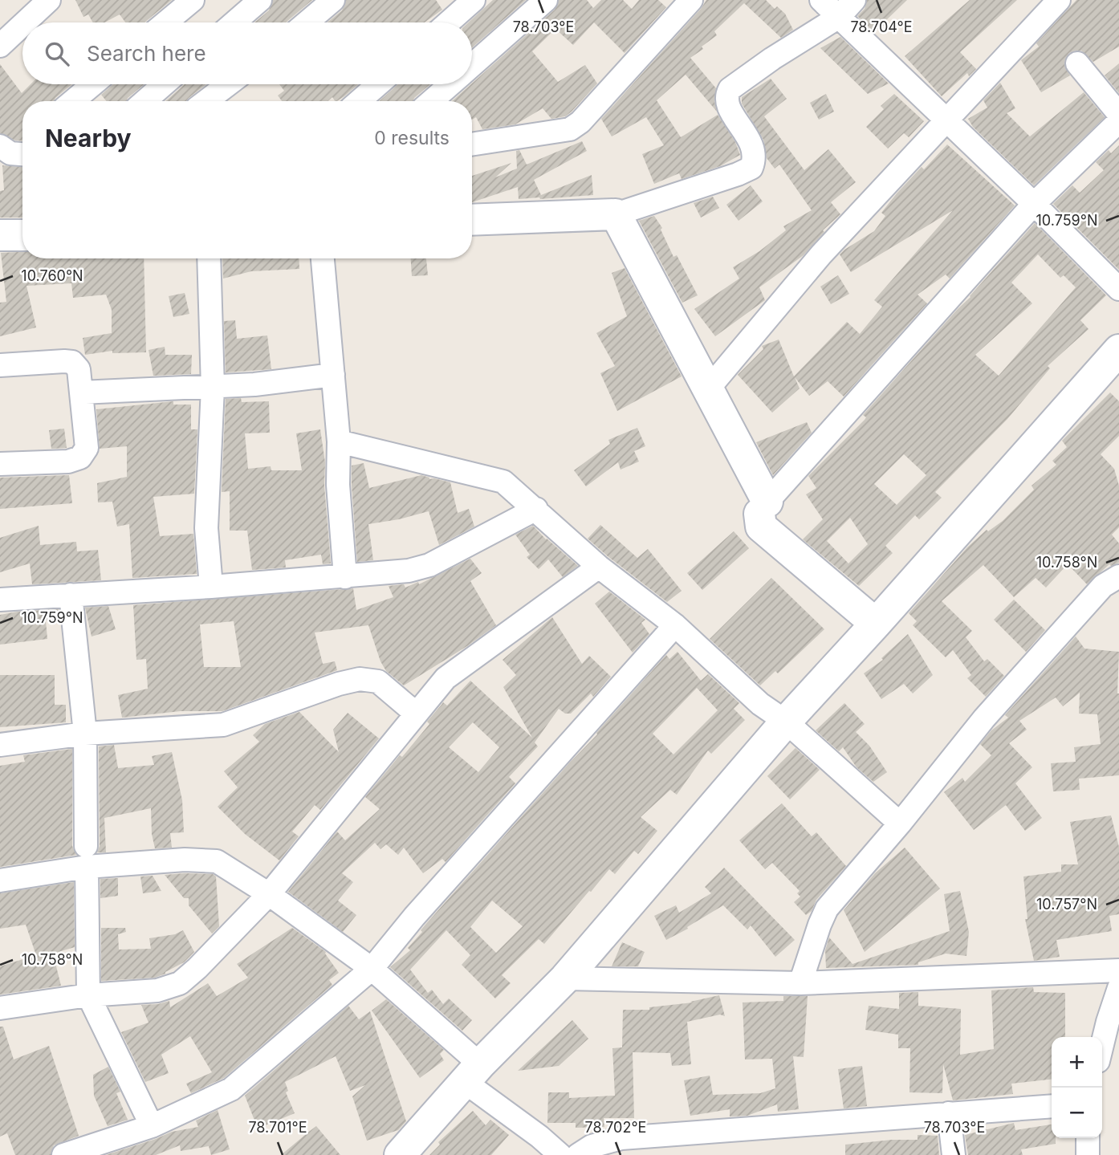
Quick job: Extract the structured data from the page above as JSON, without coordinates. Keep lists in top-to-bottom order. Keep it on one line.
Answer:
{"page":{"search":"Search here","heading":["Nearby","0 results"],"map_buttons":["+","−"]},"coordinates":["78.703°E","78.704°E","10.759°N","10.760°N","10.758°N","10.757°N","78.701°E","78.702°E"]}
